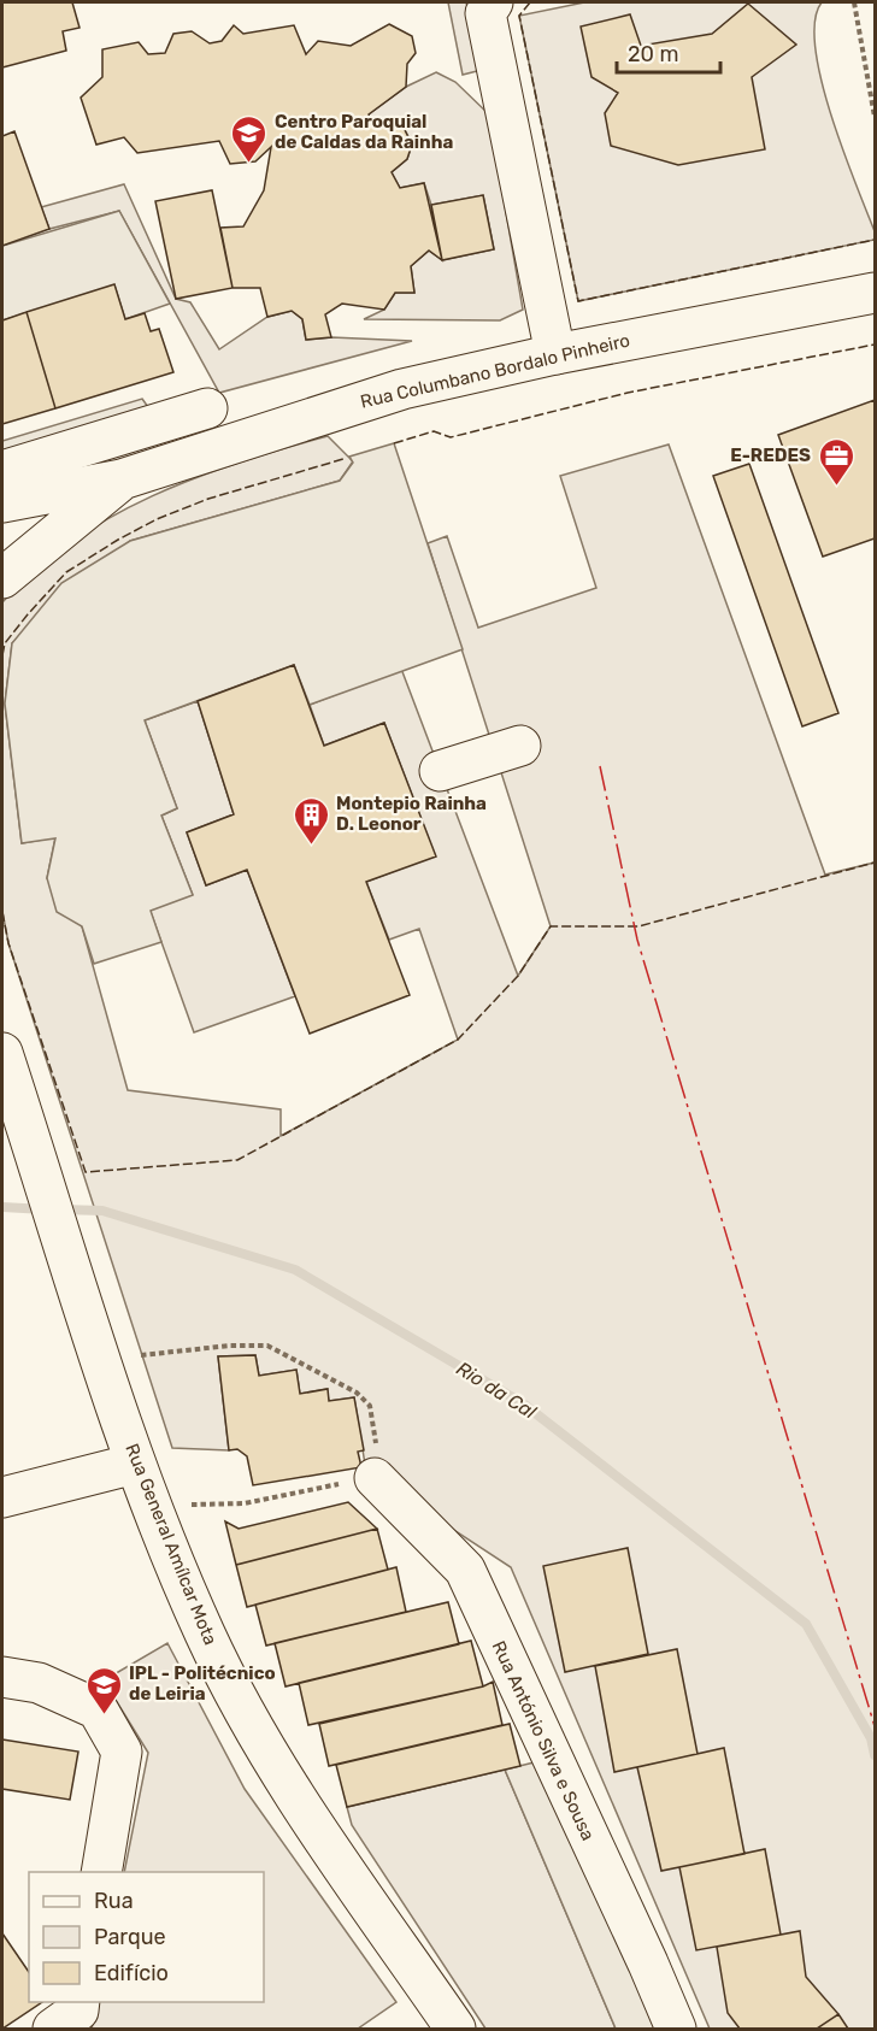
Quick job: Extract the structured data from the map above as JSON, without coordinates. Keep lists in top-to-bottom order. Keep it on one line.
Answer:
{"streets":{"main road":["Rua Columbano Bordalo Pinheiro","Rua General Amílcar Mota","Rua António Silva e Sousa"]},"water":["Rio da Cal"],"places":{"school or university":["Centro Paroquial de Caldas da Rainha","IPL - Politécnico de Leiria"],"office":["E-REDES"],"building":["Montepio Rainha D. Leonor"]},"legend":["Rua","Parque","Edifício"],"scale_bar":"20 m"}
